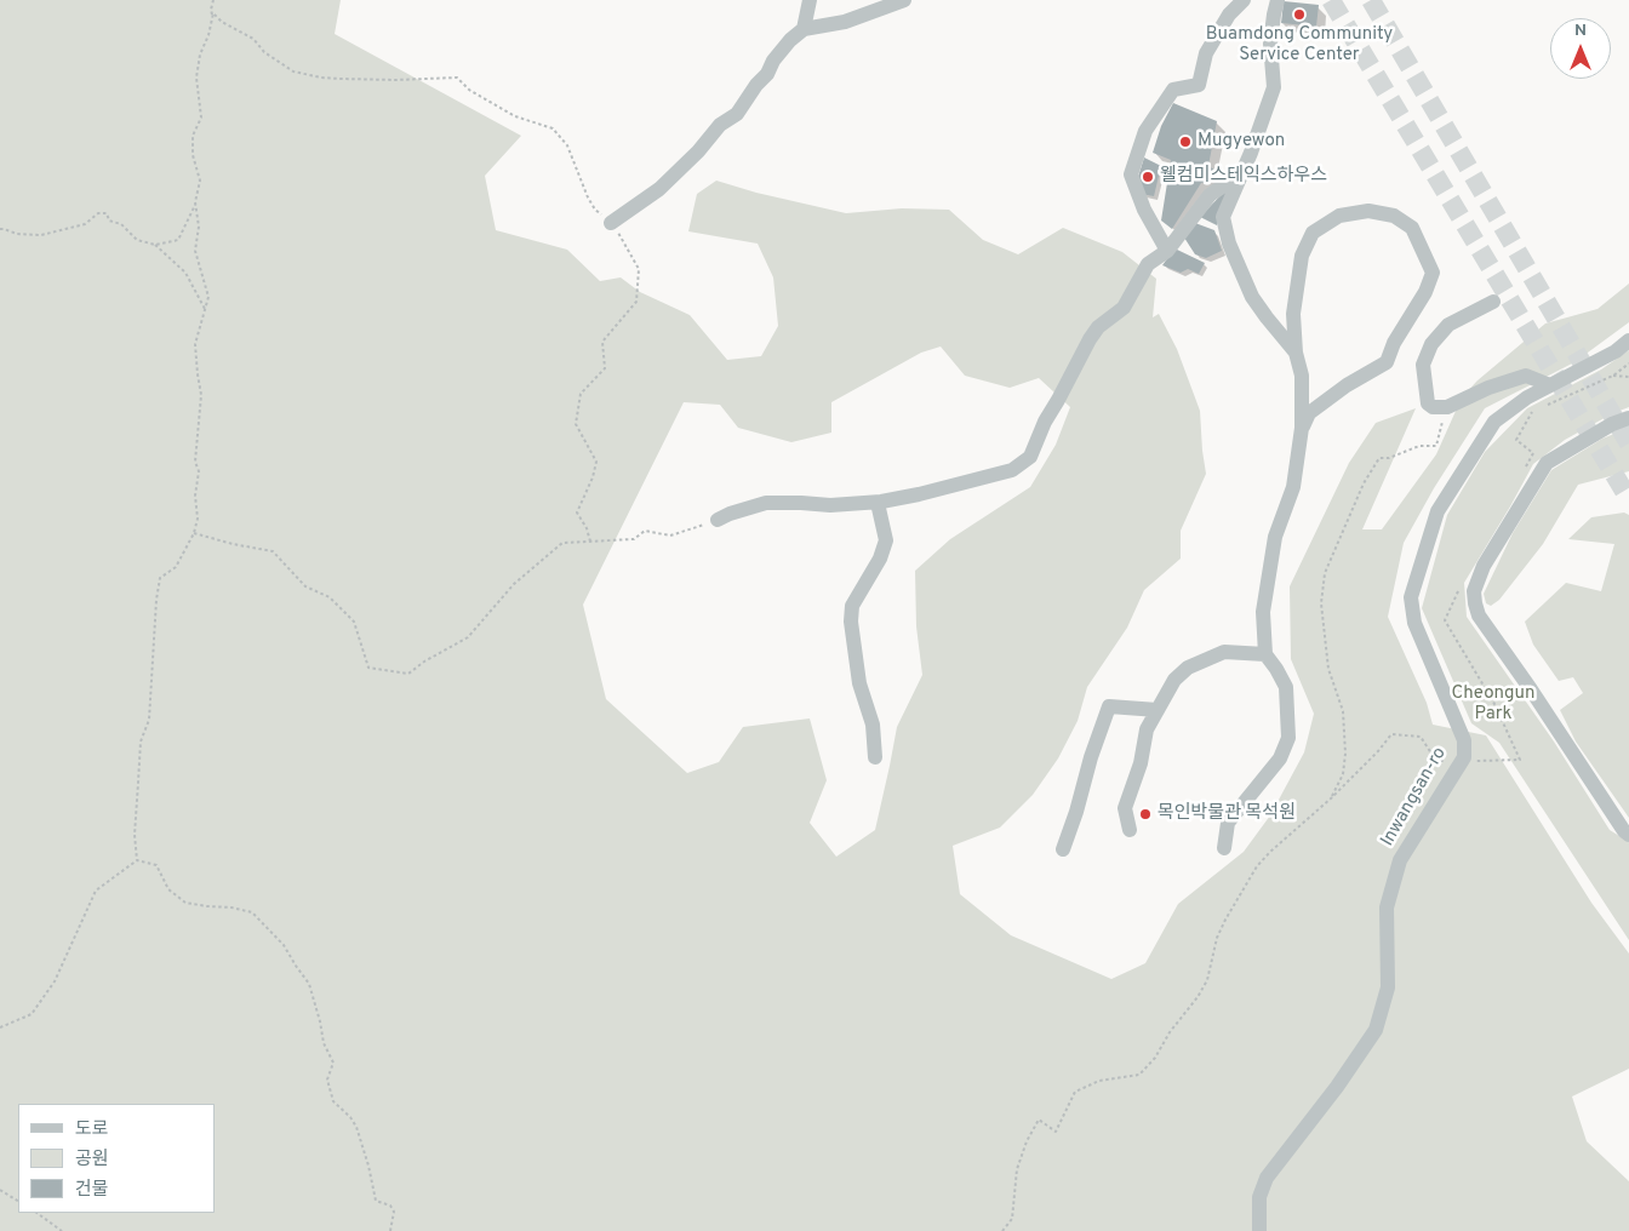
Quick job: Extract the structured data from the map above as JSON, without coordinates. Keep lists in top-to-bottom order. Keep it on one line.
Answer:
{"streets":{"street":["Inwangsan-ro"]},"parks":["Cheongun Park"],"places":["Buamdong Community Service Center","Mugyewon","웰컴미스테익스하우스","목인박물관 목석원"],"legend":["도로","공원","건물"],"north":"top"}
